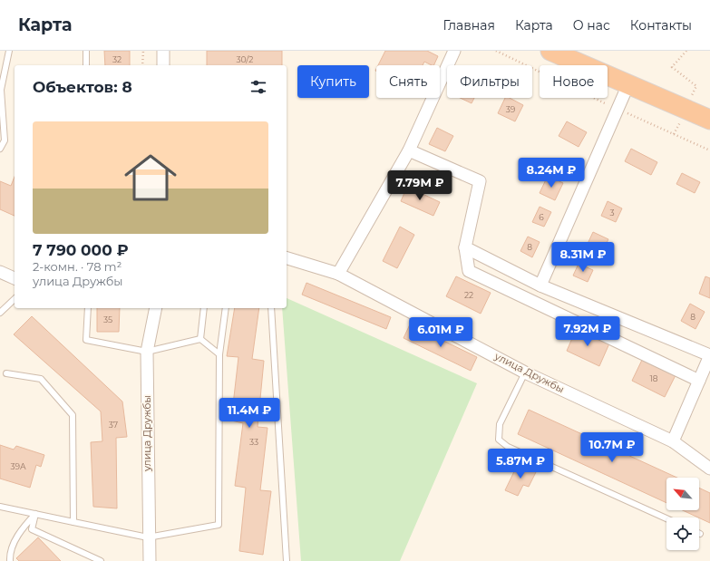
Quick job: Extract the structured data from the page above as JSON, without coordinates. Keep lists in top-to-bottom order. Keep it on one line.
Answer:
{"streets":{"street":["улица Дружбы"]},"house_numbers":["32","30/2","39","3","6","8","22","8","35","18","37","33","39А"],"north":"top left","page":{"header":"Карта","nav":["Главная","Карта","О нас","Контакты"],"chip":["Купить","Снять","Фильтры","Новое"],"heading":"Объектов: 8","list":[{"name":"7 790 000 ₽","note":"2-комн. · 78 m² · улица Дружбы"}],"price":["8.24M ₽","7.79M ₽","8.31M ₽","7.92M ₽","6.01M ₽","11.4M ₽","10.7M ₽","5.87M ₽"]}}
